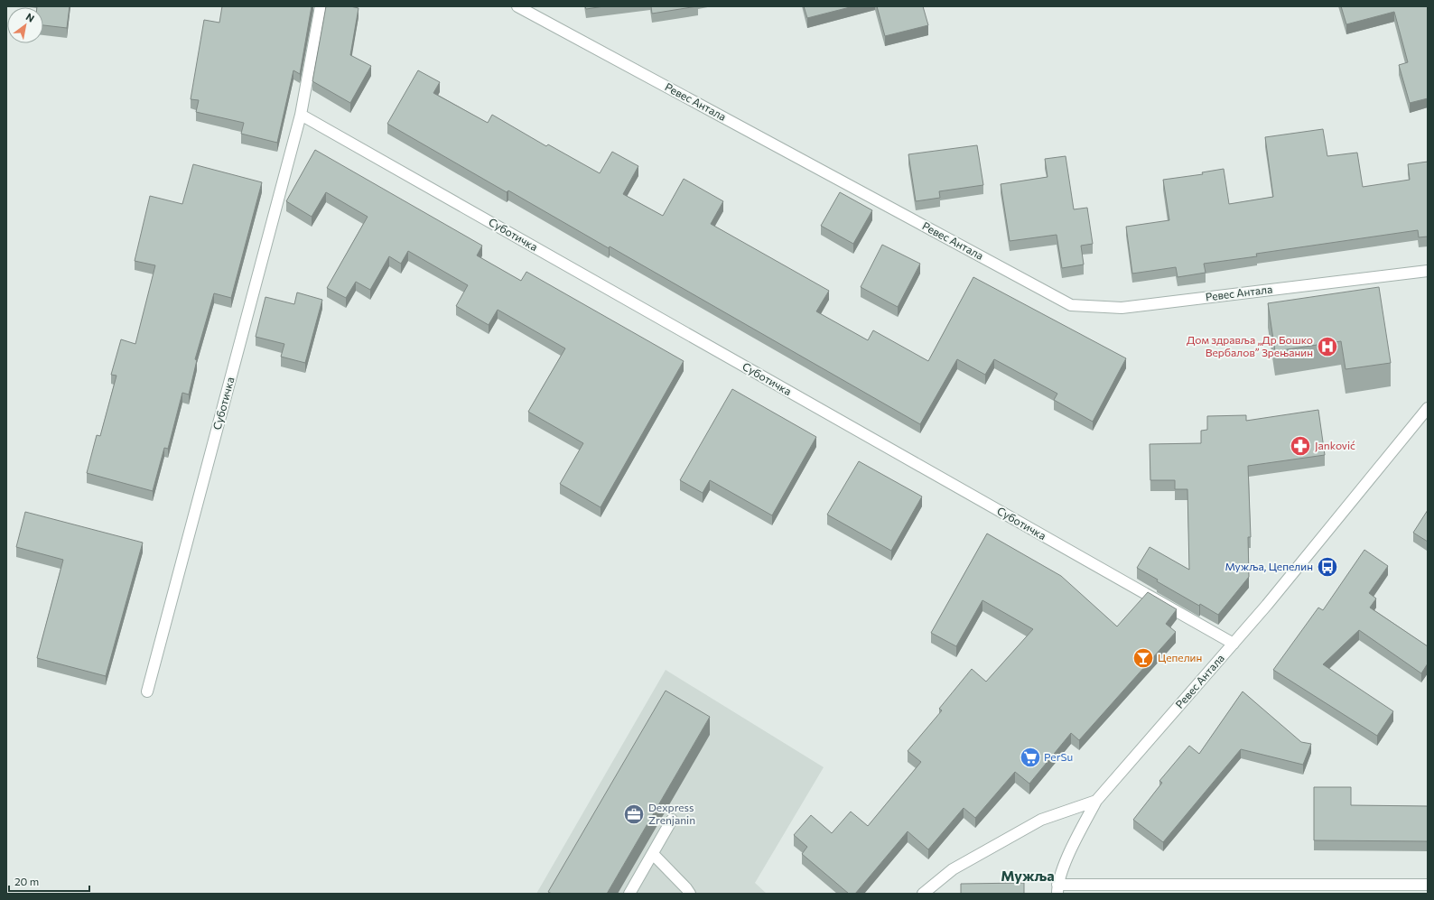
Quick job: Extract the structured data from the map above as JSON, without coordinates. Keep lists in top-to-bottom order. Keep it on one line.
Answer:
{"streets":{"street":["Ревес Антала","Суботичка"]},"crossings":[["Ревес Антала","Суботичка"]],"districts":["Мужља"],"places":{"hospital":["Дом здравља „Др Бошко Вербалов” Зрењанин"],"pharmacy":["Janković"],"bus stop":["Мужља, Цепелин"],"bar":["Цепелин"],"supermarket":["PerSu"],"office":["Dexpress Zrenjanin"]},"scale_bar":"20 m","north":"top right"}
